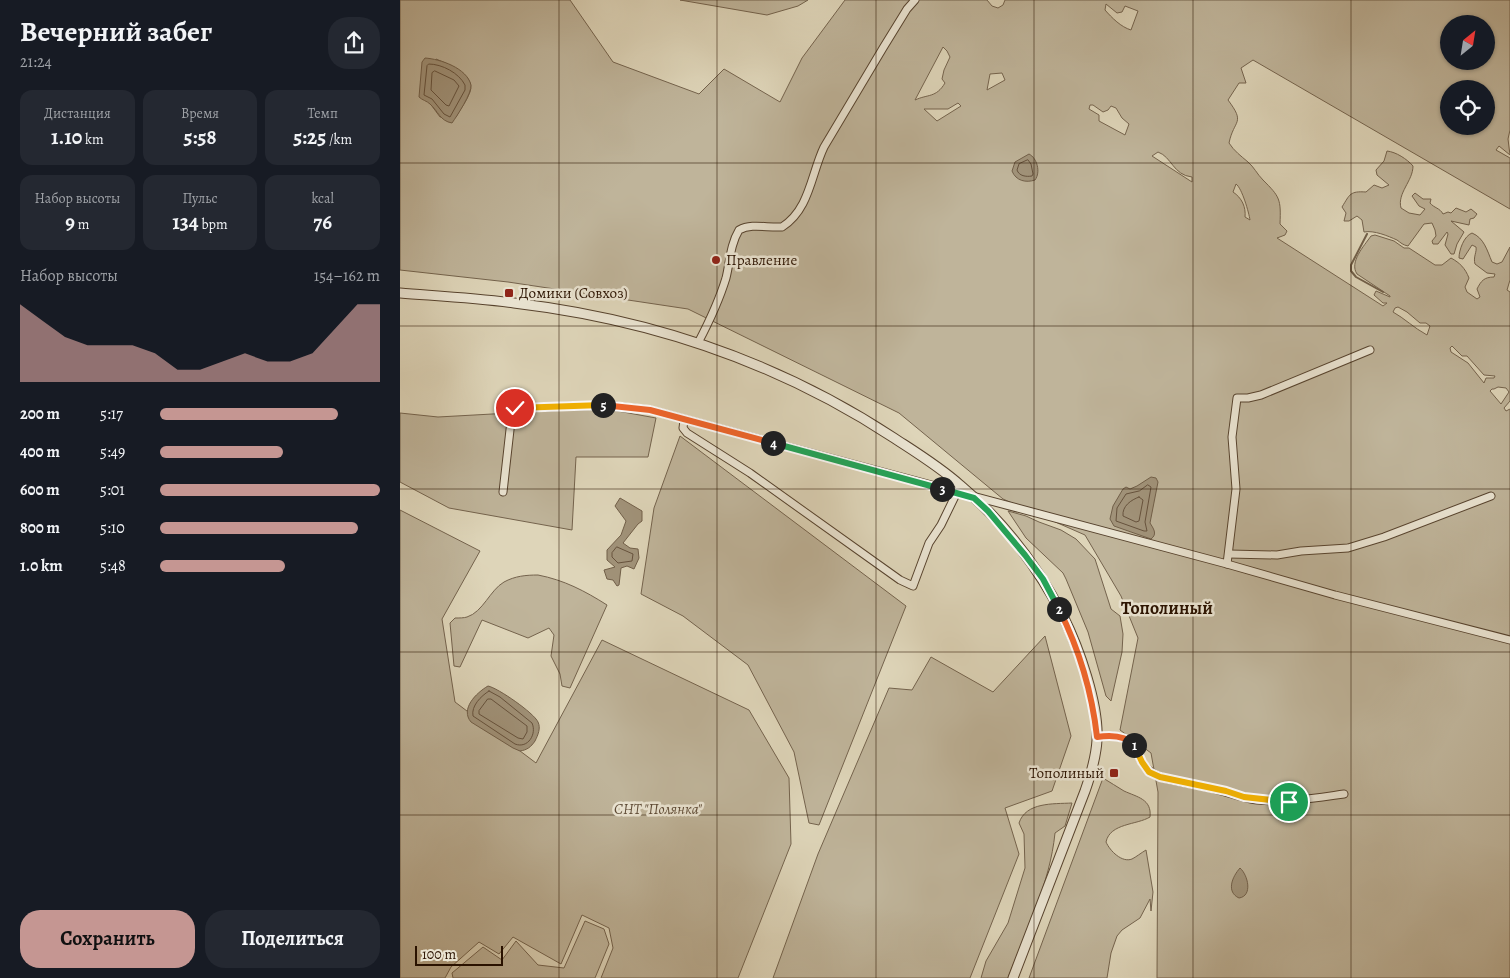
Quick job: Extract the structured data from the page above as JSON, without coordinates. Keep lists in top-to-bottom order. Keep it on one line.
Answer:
{"districts":["Тополиный"],"parks":["СНТ \"Полянка\""],"places":{"other":["Правление"],"transit":["Домики (Совхоз)","Тополиный"]},"scale_bar":"100 m","north":"top right","page":{"heading":["Вечерний забег","21:24"],"stats":[["Дистанция","1.10 km"],["Время","5:58"],["Темп","5:25 /km"],["Набор высоты","9 m"],["Пульс","134 bpm"],["kcal","76"]],"chart":["Набор высоты","154–162 m"],"pins":["5","4","3","2","1"],"list":[{"name":"200 m","note":"5:17"},{"name":"400 m","note":"5:49"},{"name":"600 m","note":"5:01"},{"name":"800 m","note":"5:10"},{"name":"1.0 km","note":"5:48"}],"buttons":["Сохранить","Поделиться"],"scale":"100 m"}}
